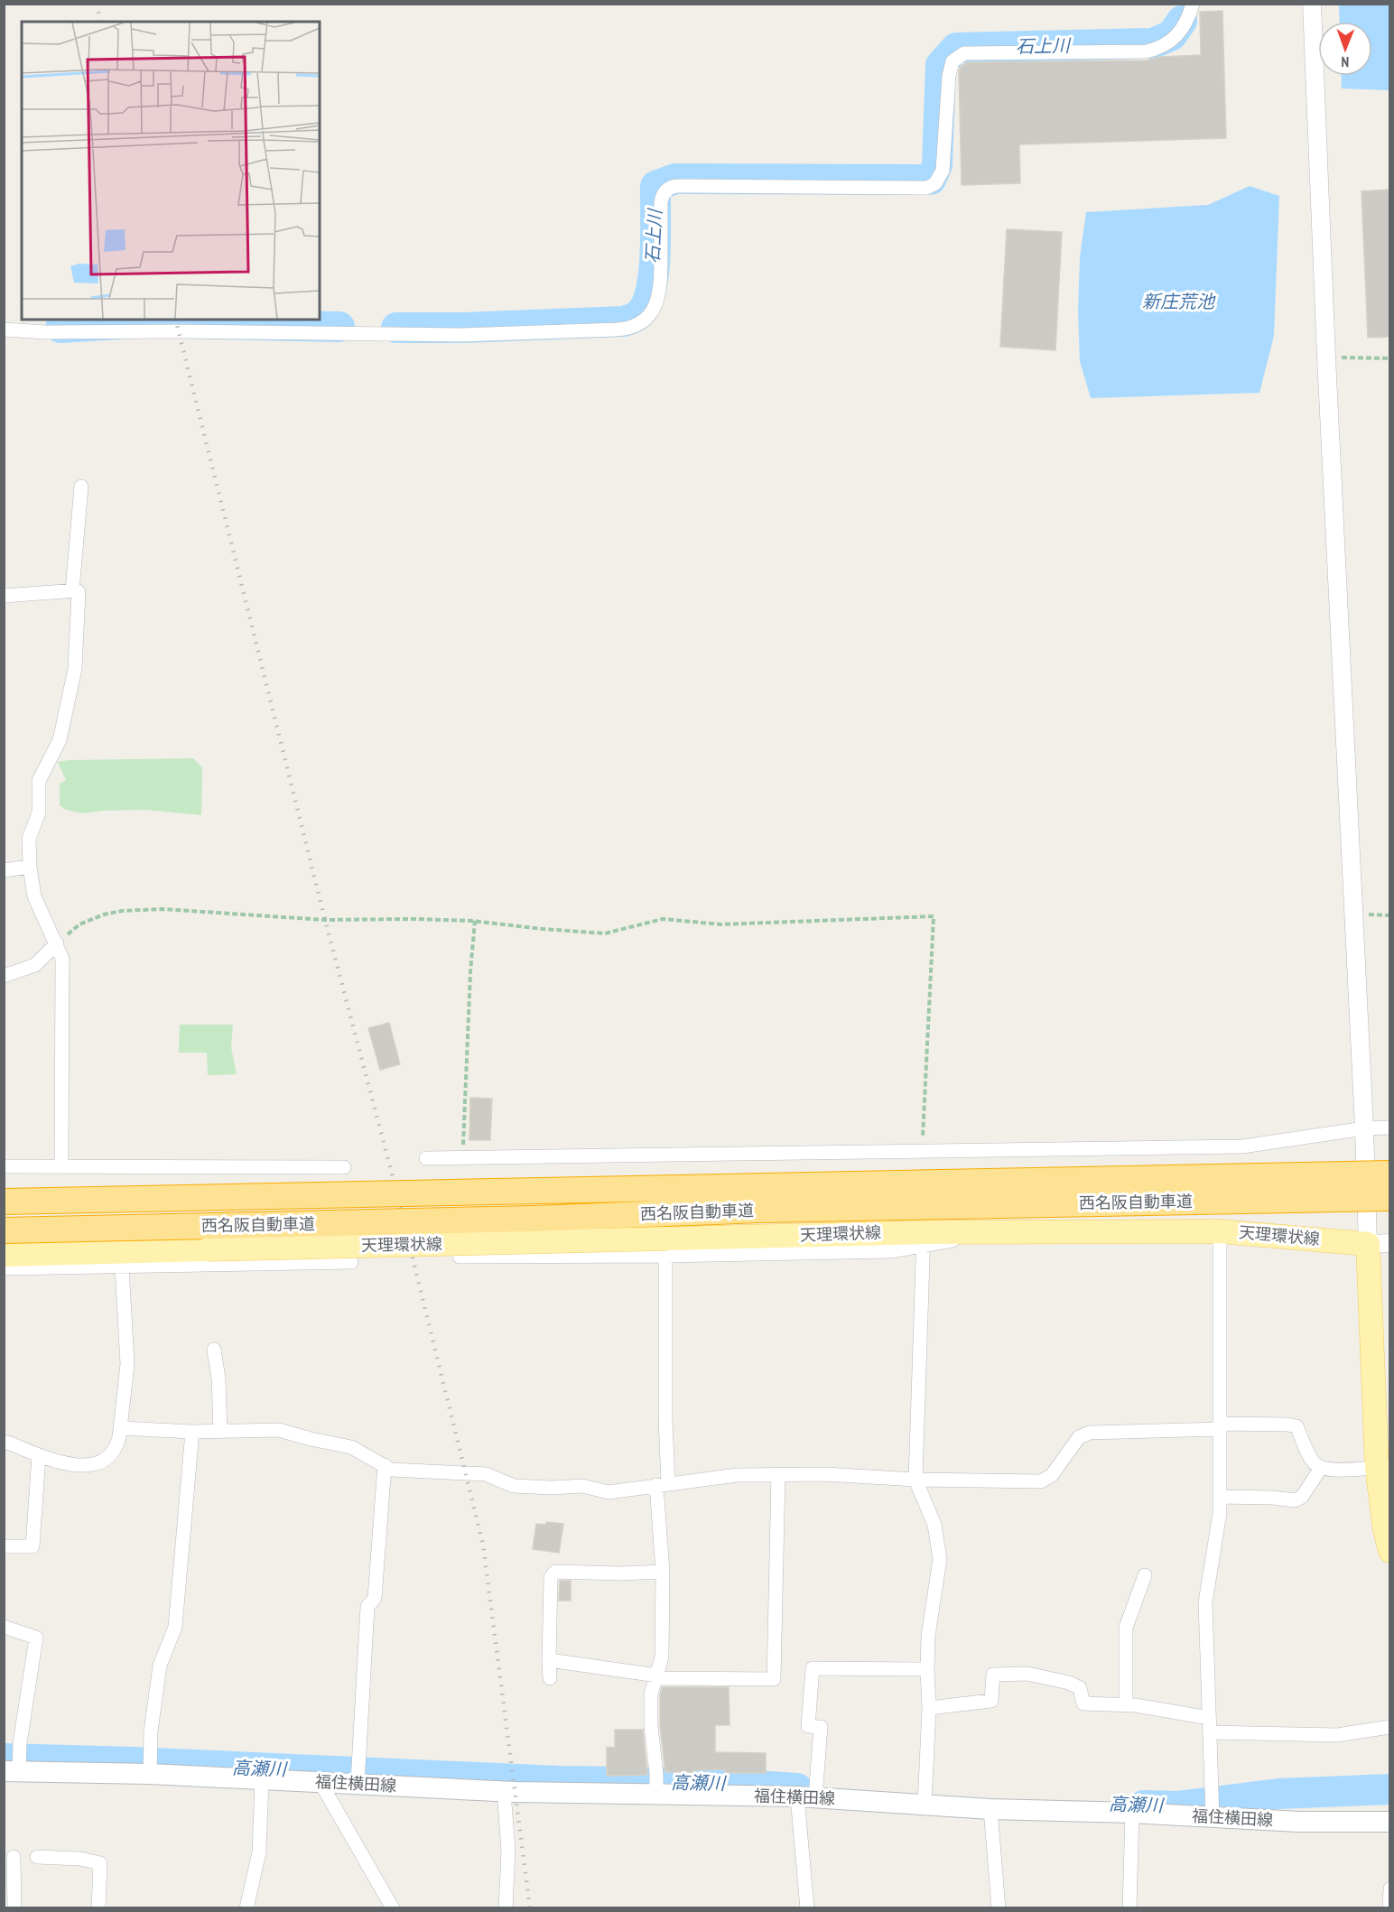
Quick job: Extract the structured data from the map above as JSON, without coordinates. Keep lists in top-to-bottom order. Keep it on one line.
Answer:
{"streets":{"highway":["西名阪自動車道"],"main road":["天理環状線","福住横田線"]},"water":["石上川","新庄荒池","高瀬川"],"north":"bottom"}
